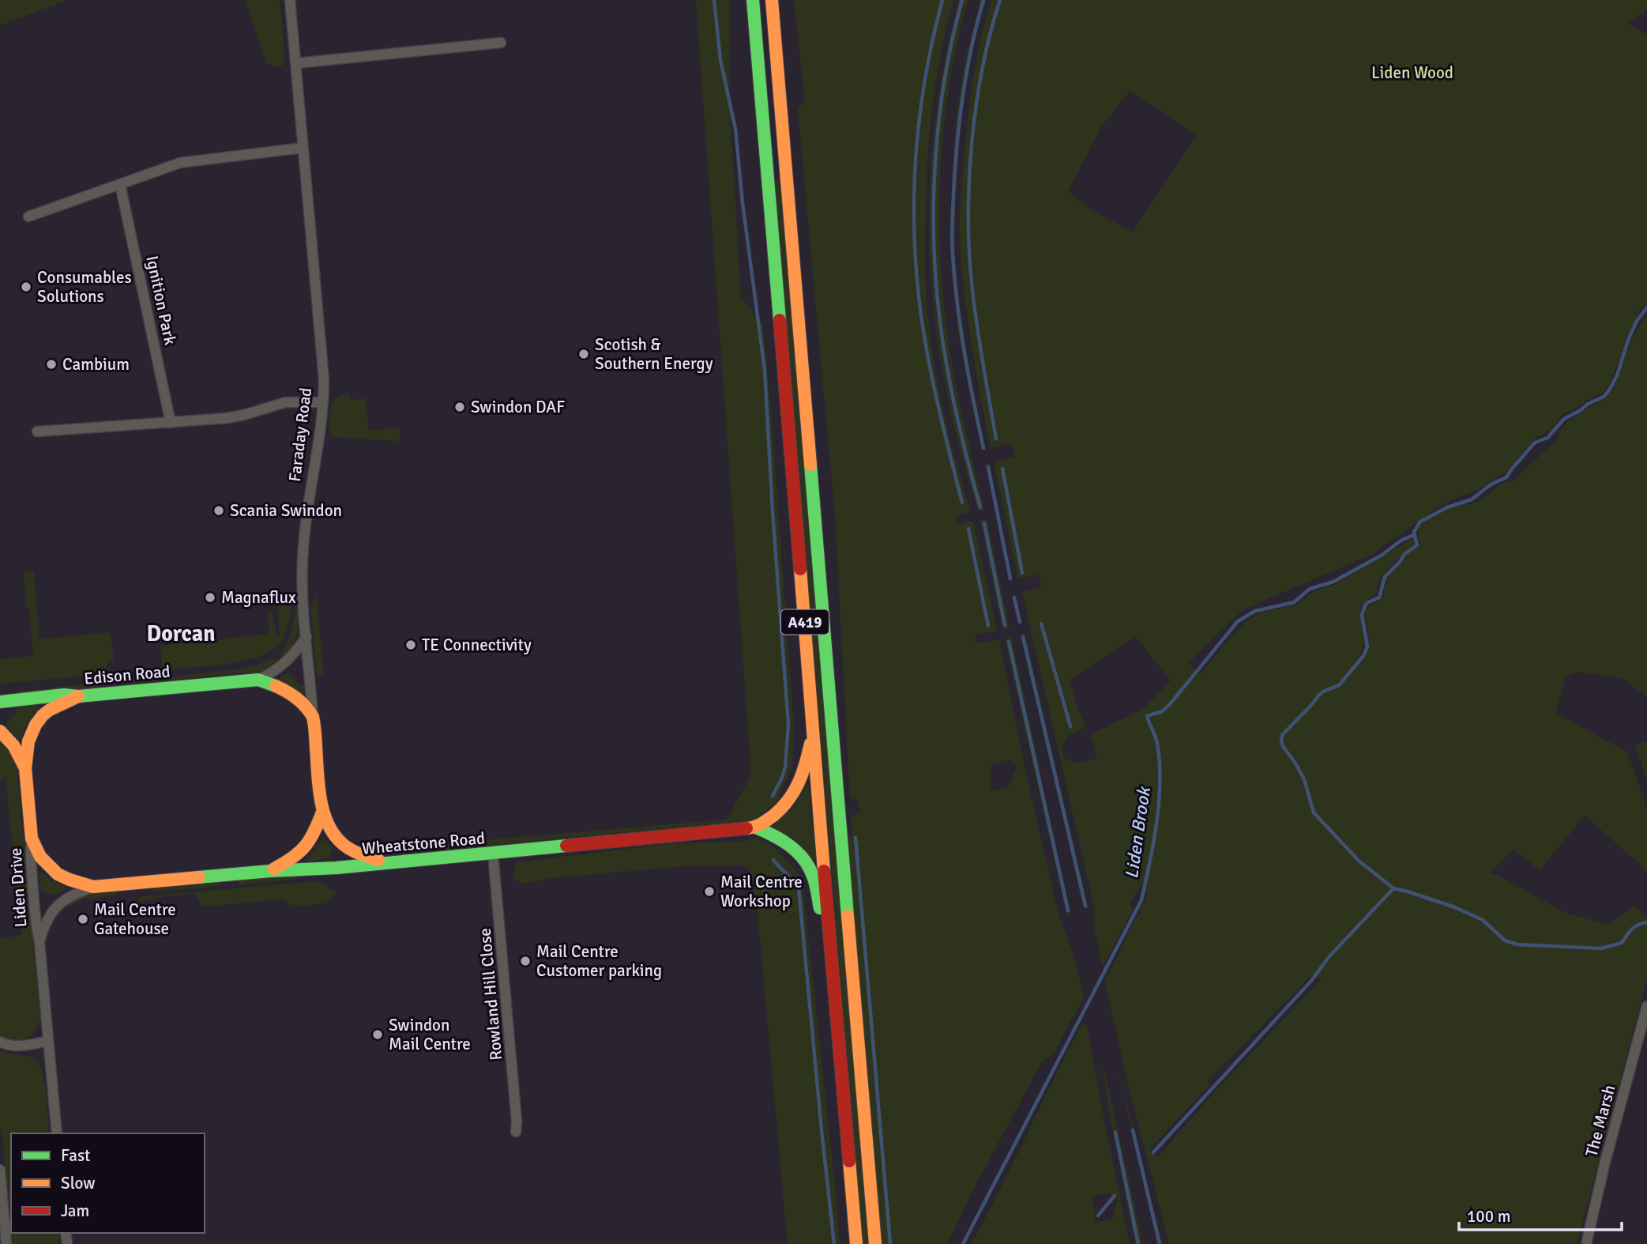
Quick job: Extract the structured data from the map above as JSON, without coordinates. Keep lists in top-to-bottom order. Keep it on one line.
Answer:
{"streets":{"main road":["Faraday Road","A419","Edison Road","Wheatstone Road","Liden Drive"],"street":["Ignition Park","Rowland Hill Close","The Marsh"]},"crossings":[["Faraday Road","Edison Road"],["Faraday Road","Wheatstone Road"],["Edison Road","Liden Drive"],["Wheatstone Road","Liden Drive"],["Wheatstone Road","Rowland Hill Close"]],"districts":["Dorcan"],"water":["Liden Brook"],"parks":["Liden Wood"],"places":["Consumables Solutions","Scotish & Southern Energy","Cambium","Swindon DAF","Scania Swindon","Magnaflux","TE Connectivity","Mail Centre Workshop","Mail Centre Gatehouse","Mail Centre Customer parking","Swindon Mail Centre"],"legend":["Fast","Slow","Jam"],"scale_bar":"100 m"}
